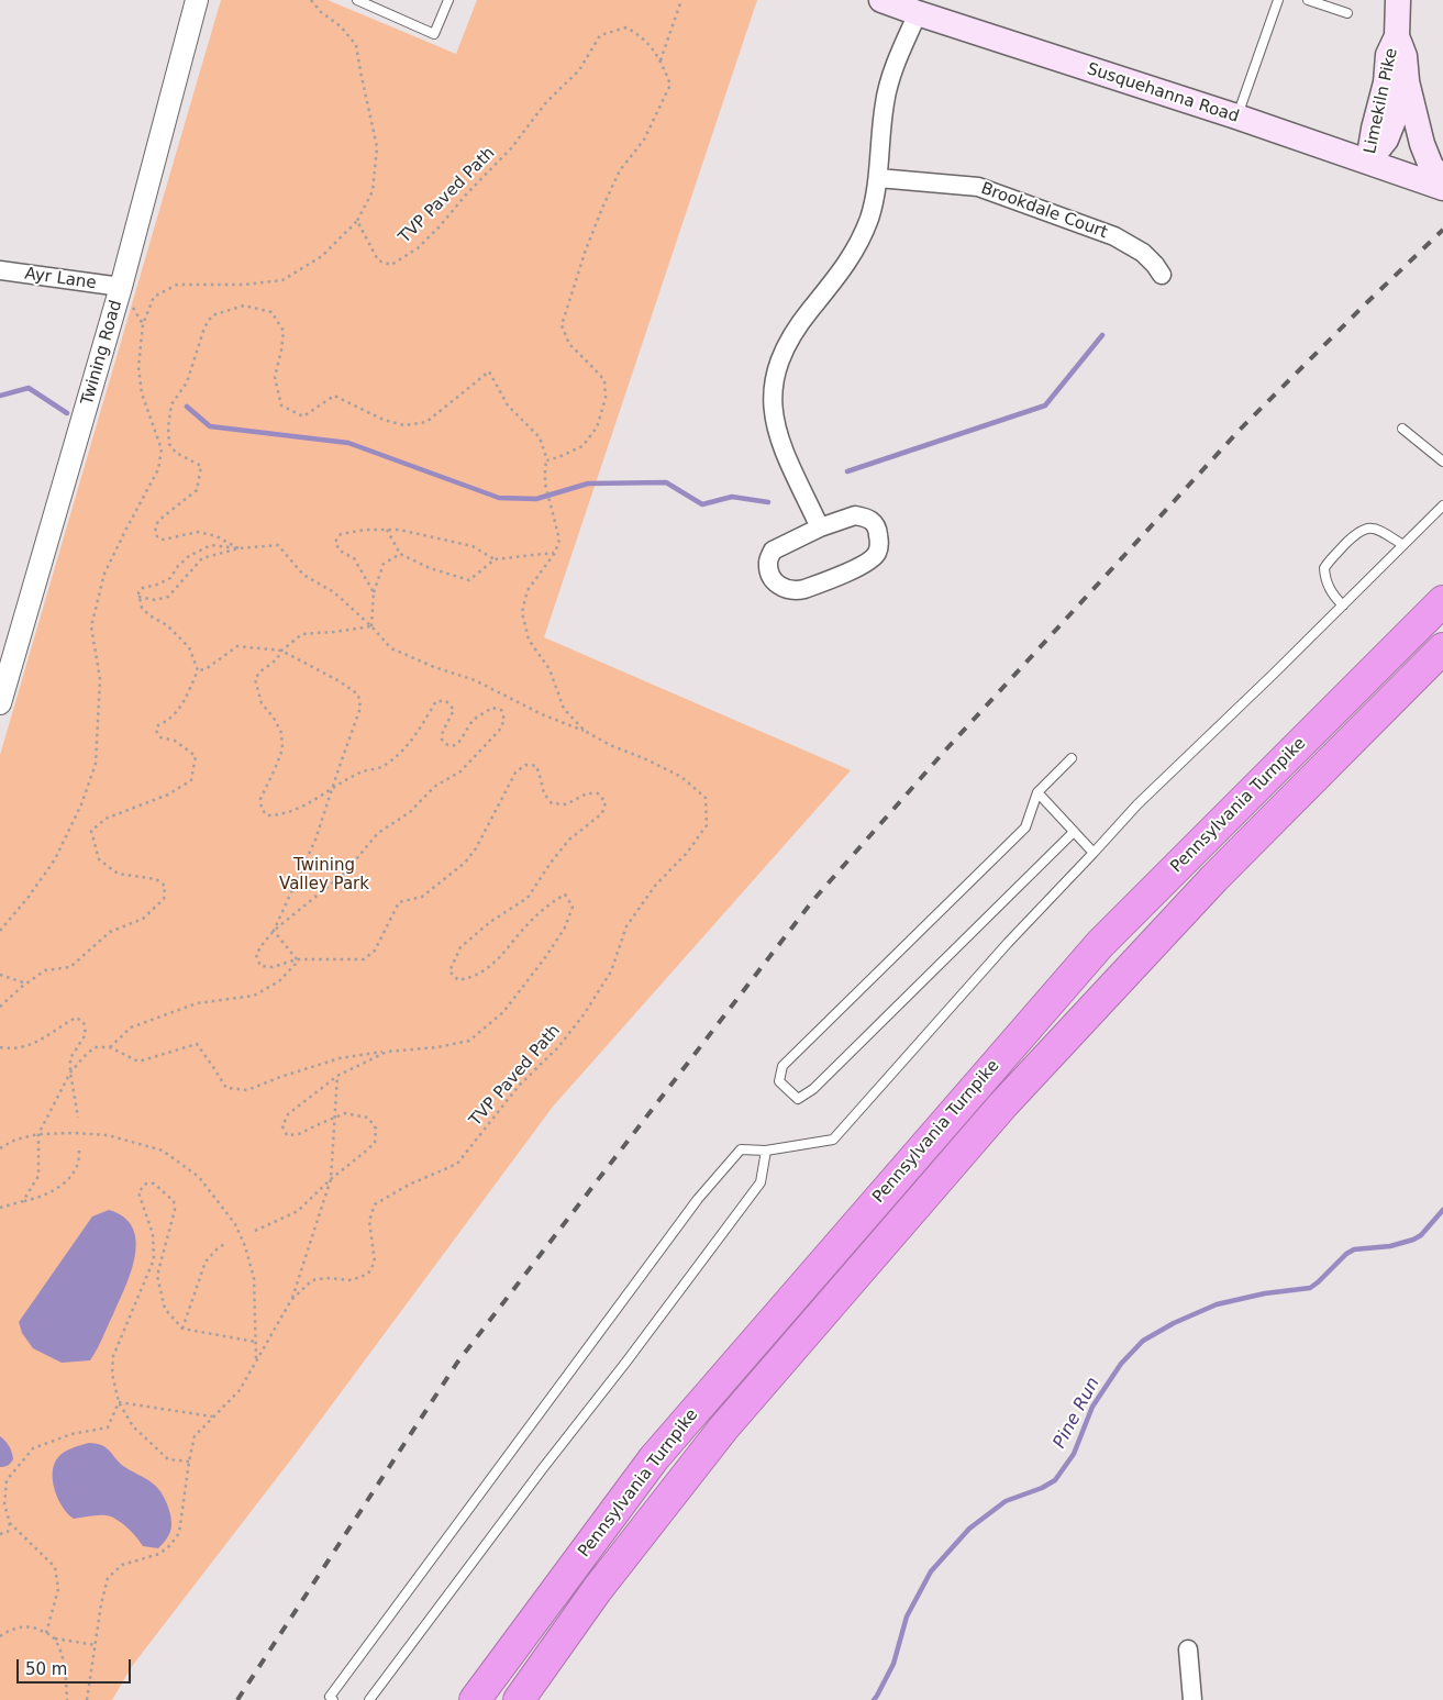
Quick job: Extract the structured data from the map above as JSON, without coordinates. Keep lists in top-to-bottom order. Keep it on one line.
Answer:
{"streets":{"highway":["Pennsylvania Turnpike"],"main road":["Susquehanna Road","Limekiln Pike"],"street":["Brookdale Court","Ayr Lane","Twining Road"],"path":["TVP Paved Path"]},"crossings":[["Susquehanna Road","Limekiln Pike"],["Ayr Lane","Twining Road"]],"water":["Pine Run"],"parks":["Twining Valley Park"],"scale_bar":"50 m"}
